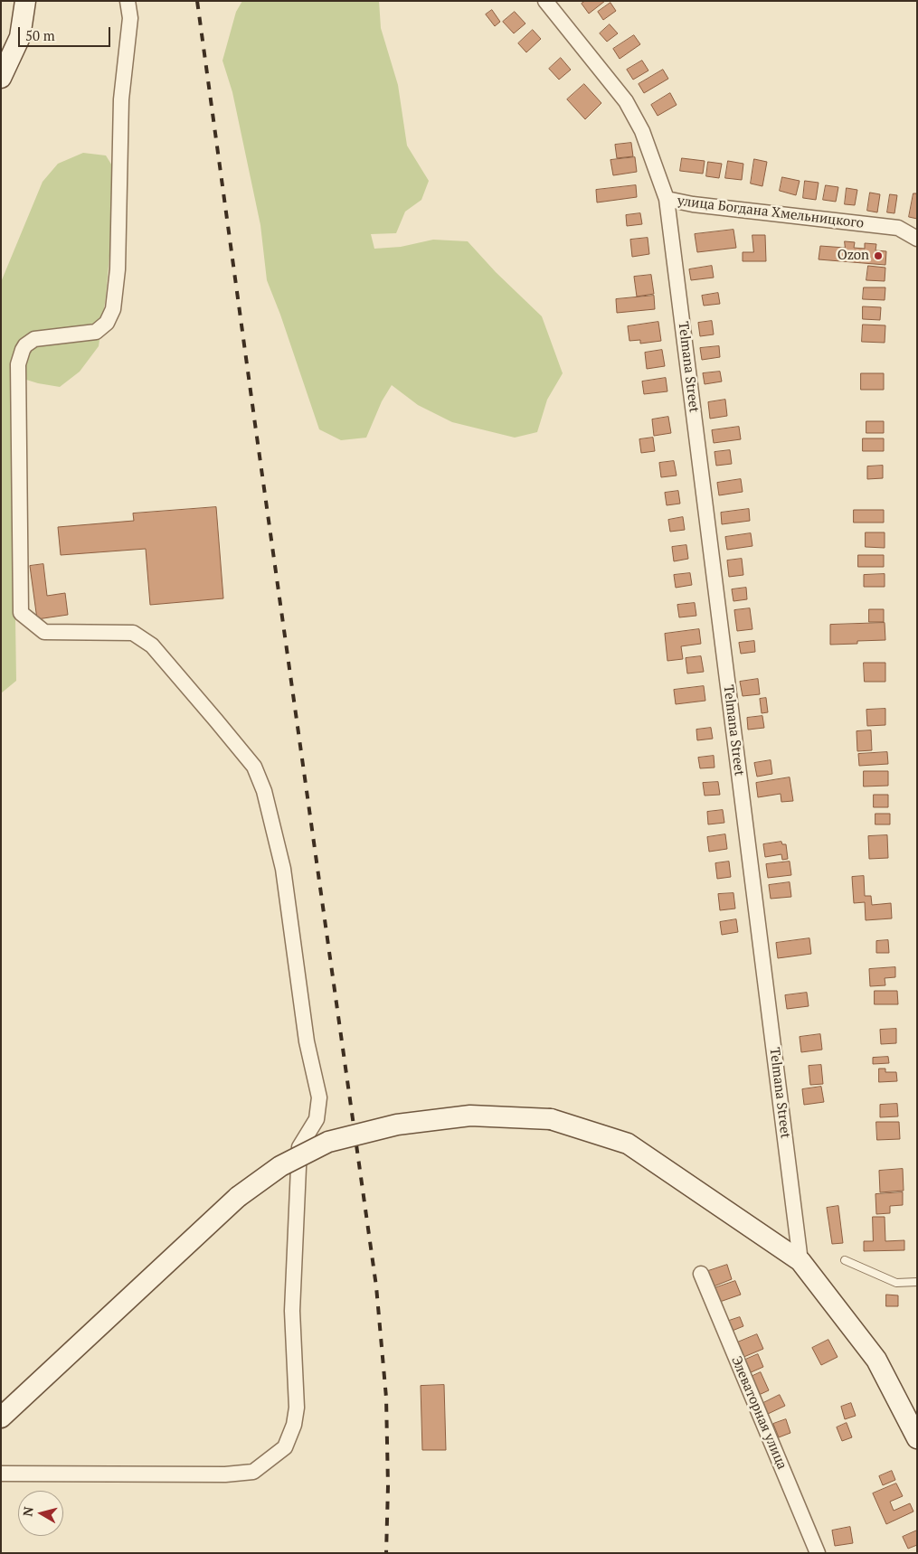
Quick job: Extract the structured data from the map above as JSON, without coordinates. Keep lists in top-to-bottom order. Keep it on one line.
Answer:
{"streets":{"street":["улица Богдана Хмельницкого","Telmana Street","Элеваторная улица"]},"crossings":[["улица Богдана Хмельницкого","Telmana Street"]],"places":["Ozon"],"scale_bar":"50 m","north":"left"}
